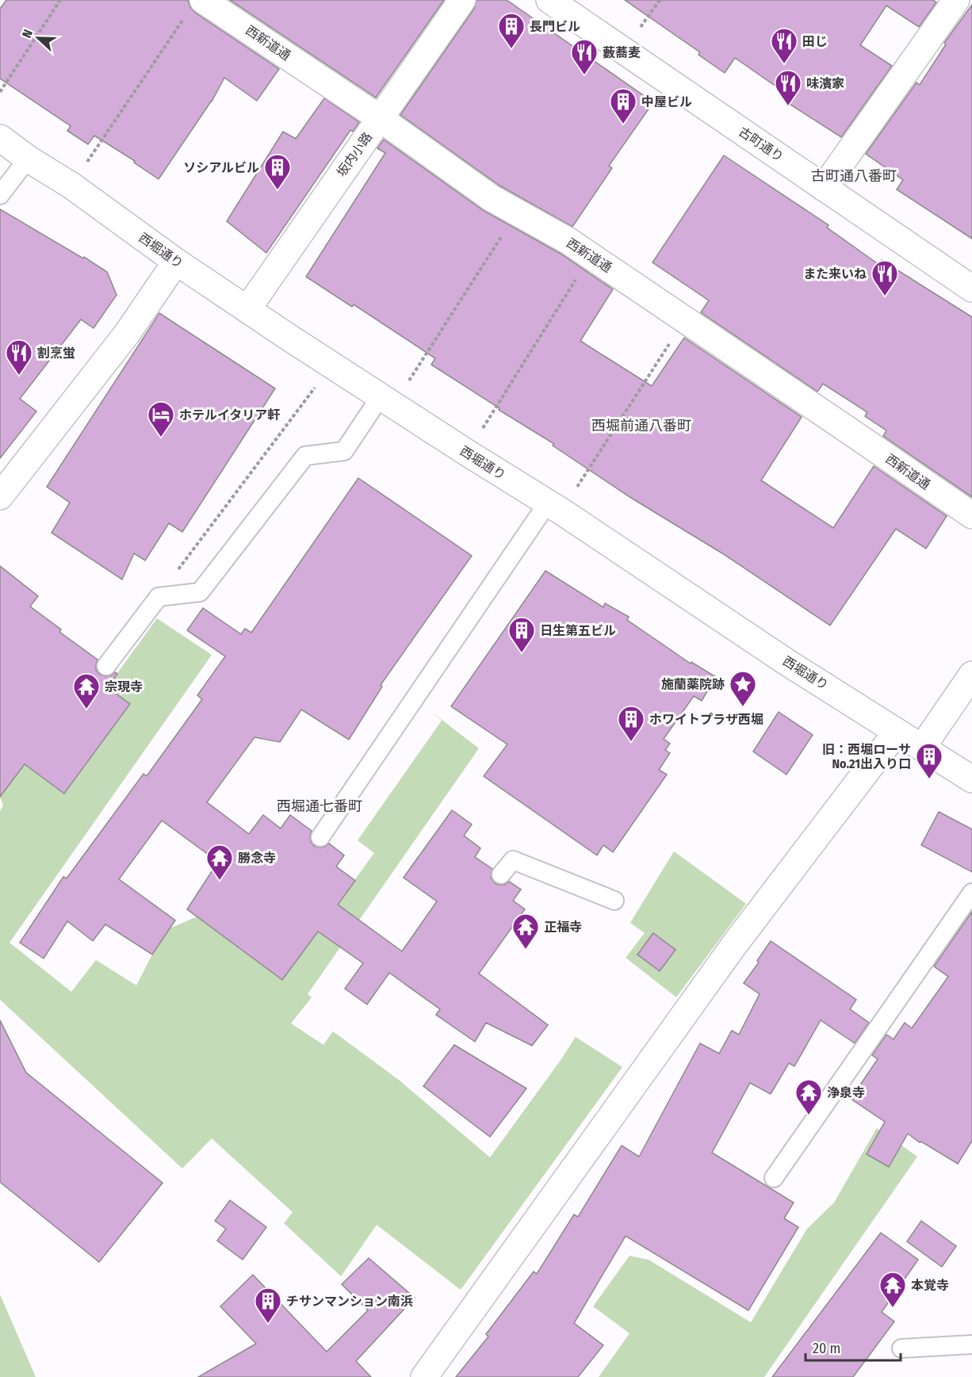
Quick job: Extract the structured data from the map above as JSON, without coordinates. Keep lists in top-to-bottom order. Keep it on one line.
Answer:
{"streets":{"street":["西新道通","古町通り","坂内小路","西堀通り"]},"crossings":[["西新道通","坂内小路"],["坂内小路","西堀通り"]],"districts":["古町通八番町","西堀前通八番町","西堀通七番町"],"places":{"building":["長門ビル","中屋ビル","ソシアルビル","日生第五ビル","ホワイトプラザ西堀","旧：西堀ローサ No.21出入り口","チサンマンション南浜"],"restaurant":["田じ","藪蕎麦","味濱家","また来いね","割烹蛍"],"hotel":["ホテルイタリア軒"],"place":["施蘭薬院跡"],"temple":["宗現寺","勝念寺","正福寺","浄泉寺","本覚寺"]},"scale_bar":"20 m","north":"left"}
